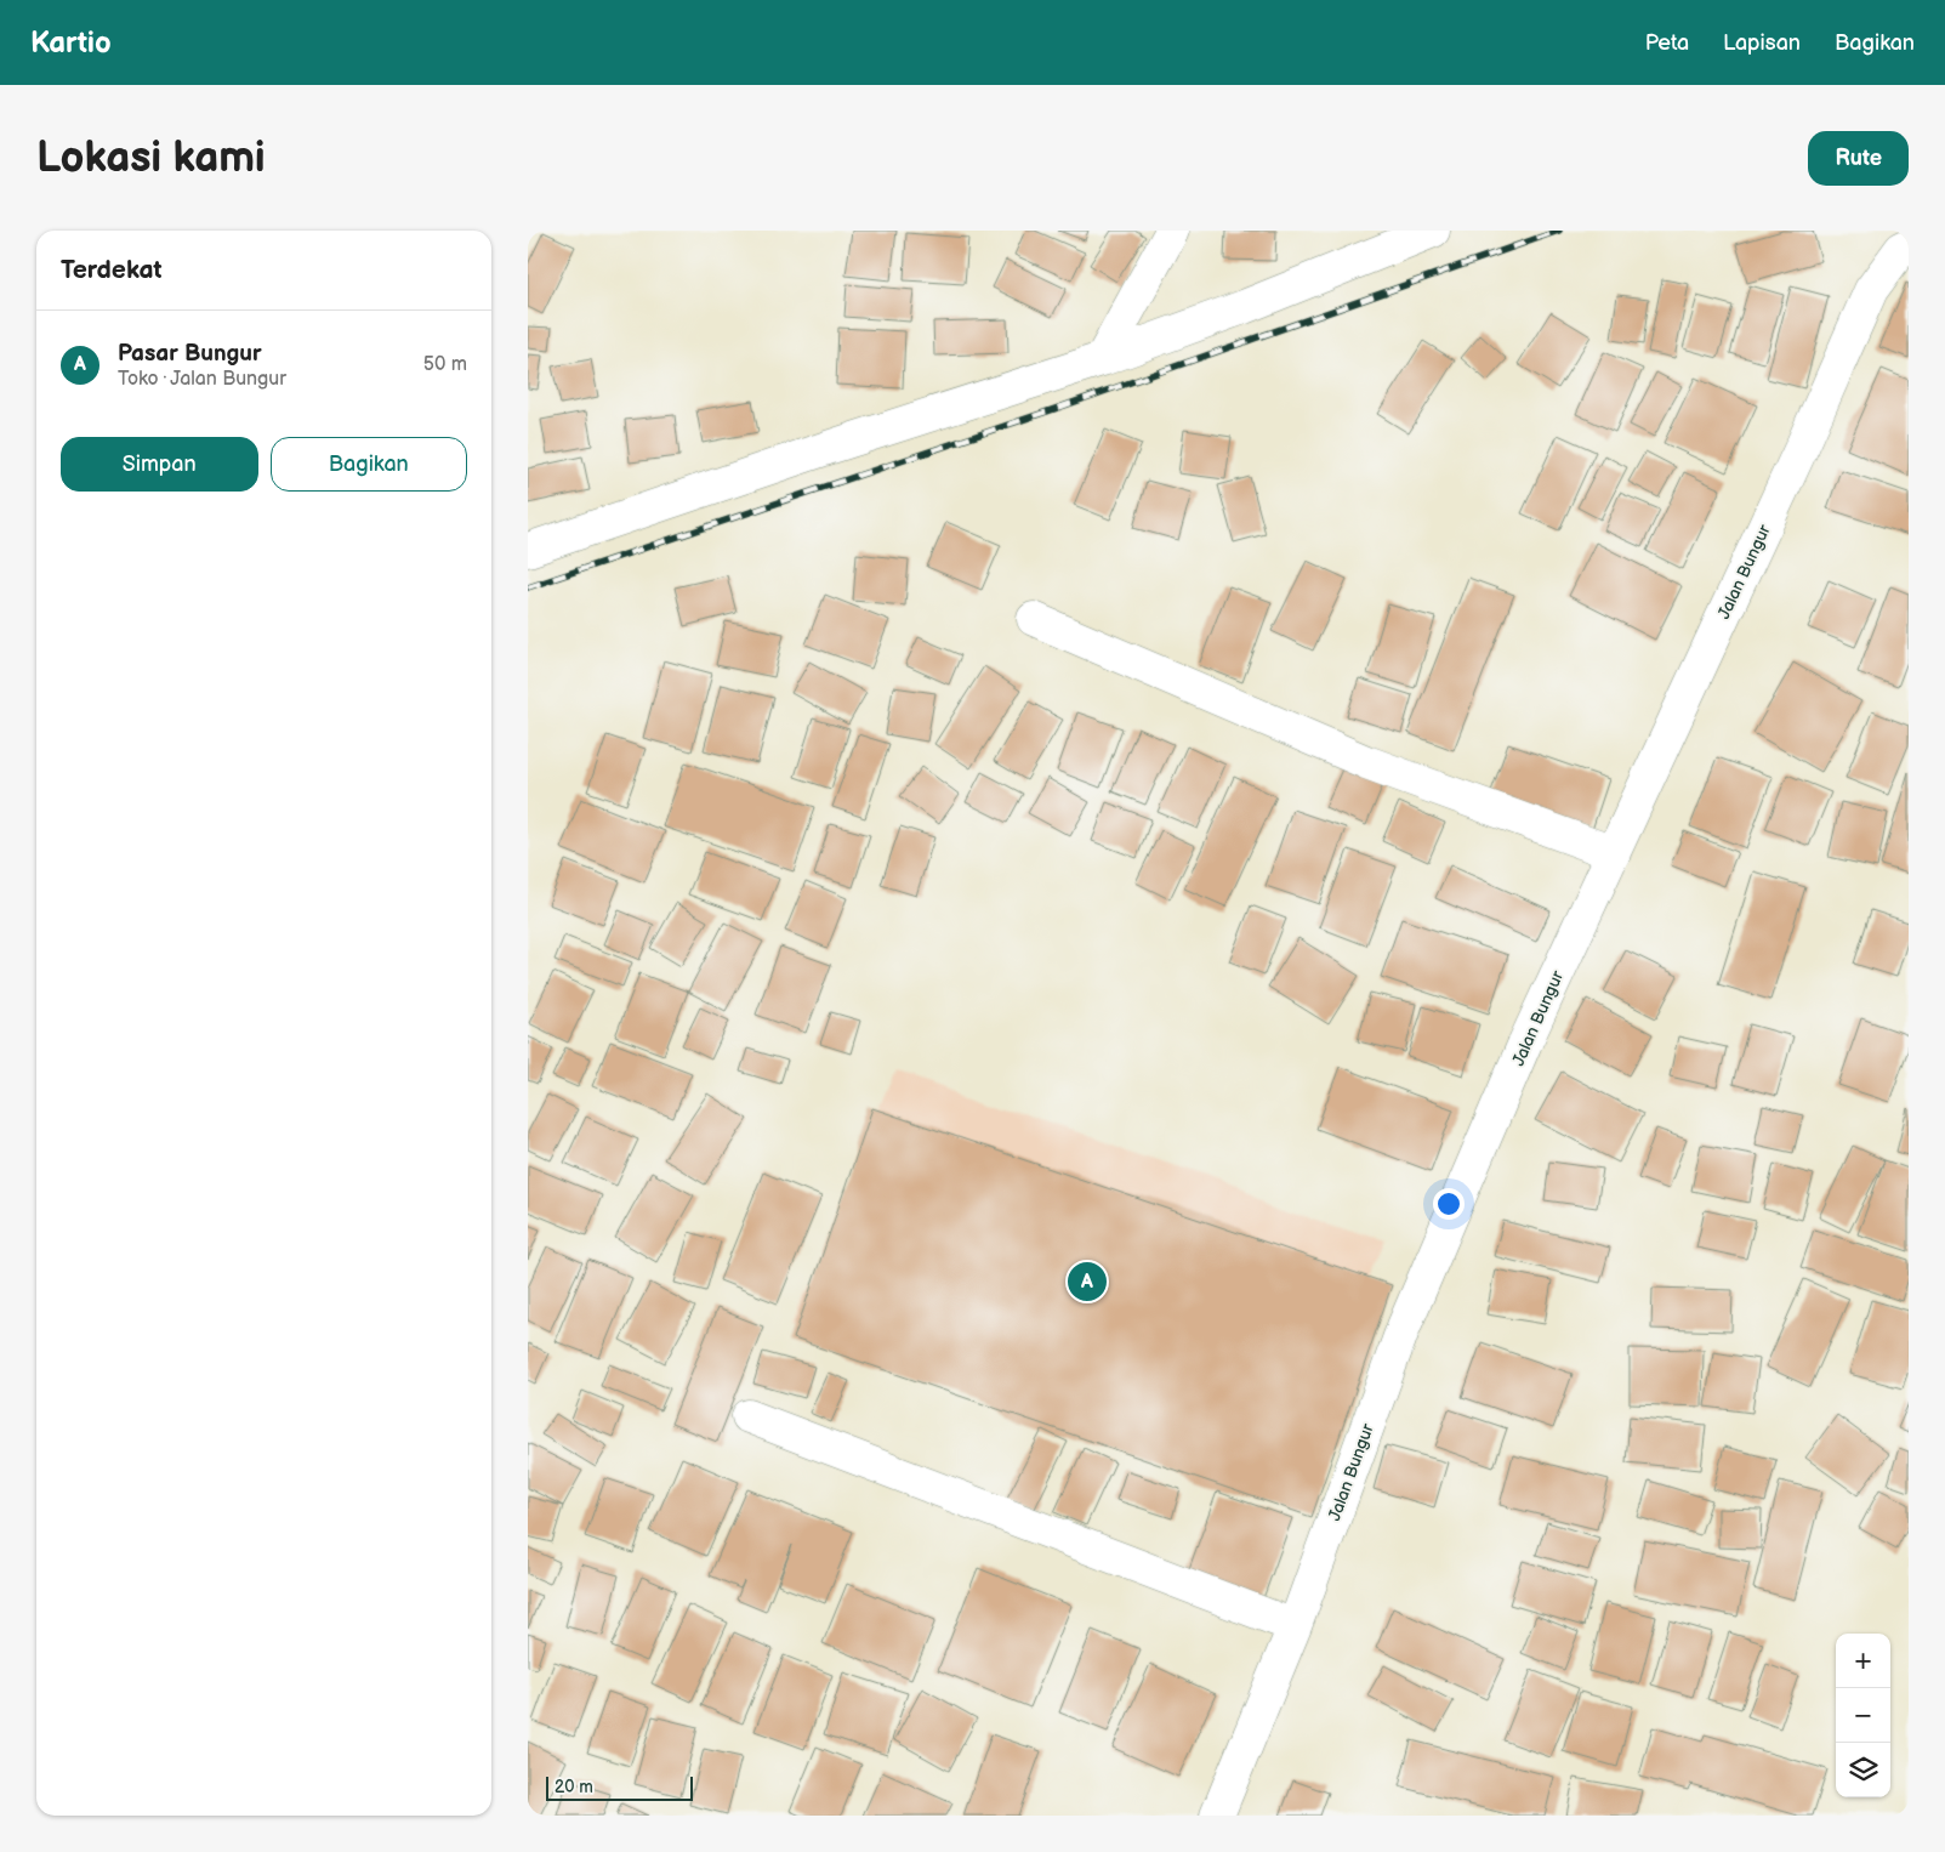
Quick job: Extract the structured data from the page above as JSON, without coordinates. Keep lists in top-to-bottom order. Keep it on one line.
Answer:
{"streets":{"street":["Jalan Bungur"]},"scale_bar":"20 m","page":{"header":"Kartio","nav":["Peta","Lapisan","Bagikan"],"buttons":["Rute",["Simpan","Bagikan"]],"title":"Lokasi kami","heading":"Terdekat","list":[{"mark":"A","name":"Pasar Bungur","note":"Toko · Jalan Bungur","value":"50 m"}],"pins":"A","map_buttons":["+","−"],"scale":"20 m"}}
